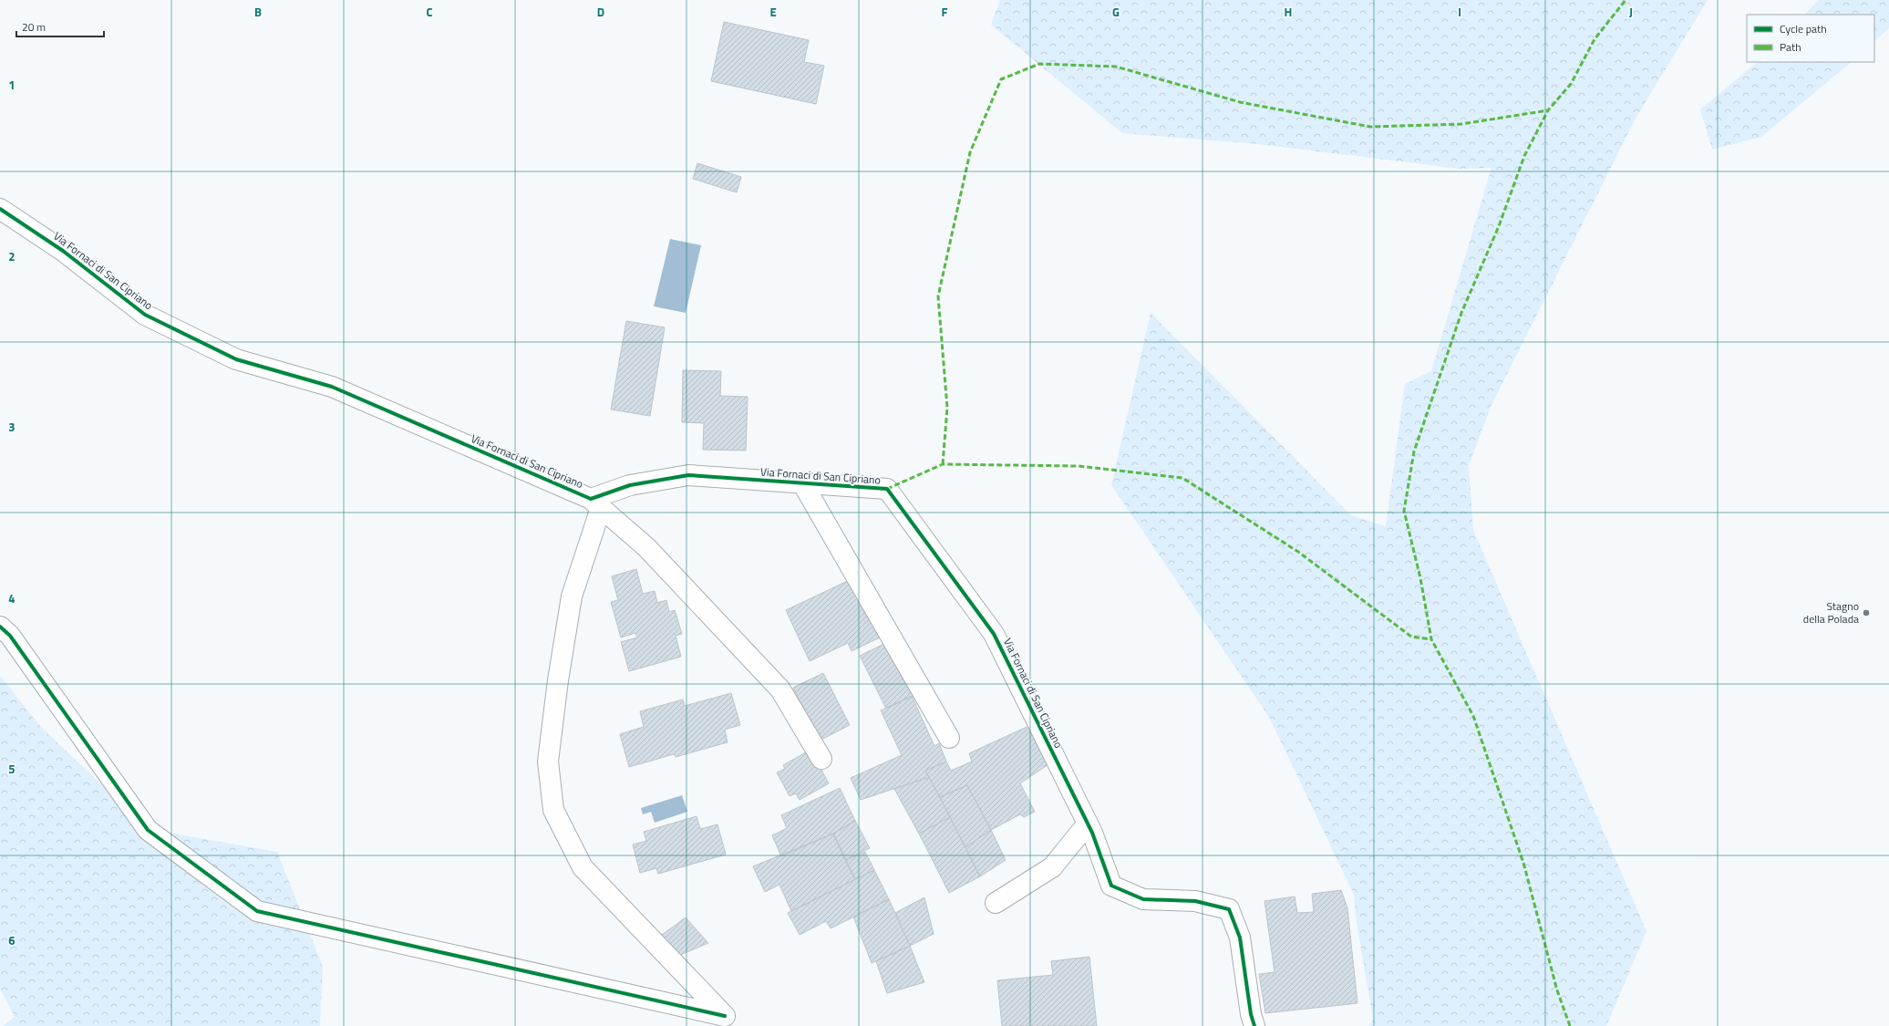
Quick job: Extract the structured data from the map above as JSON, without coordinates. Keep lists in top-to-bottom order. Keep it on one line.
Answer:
{"streets":{"street":["Via Fornaci di San Cipriano"]},"places":["Stagno della Polada"],"legend":["Cycle path","Path"],"scale_bar":"20 m","grid":{"columns":["B","C","D","E","F","G","H","I","J"],"rows":["1","2","3","4","5","6"]}}
